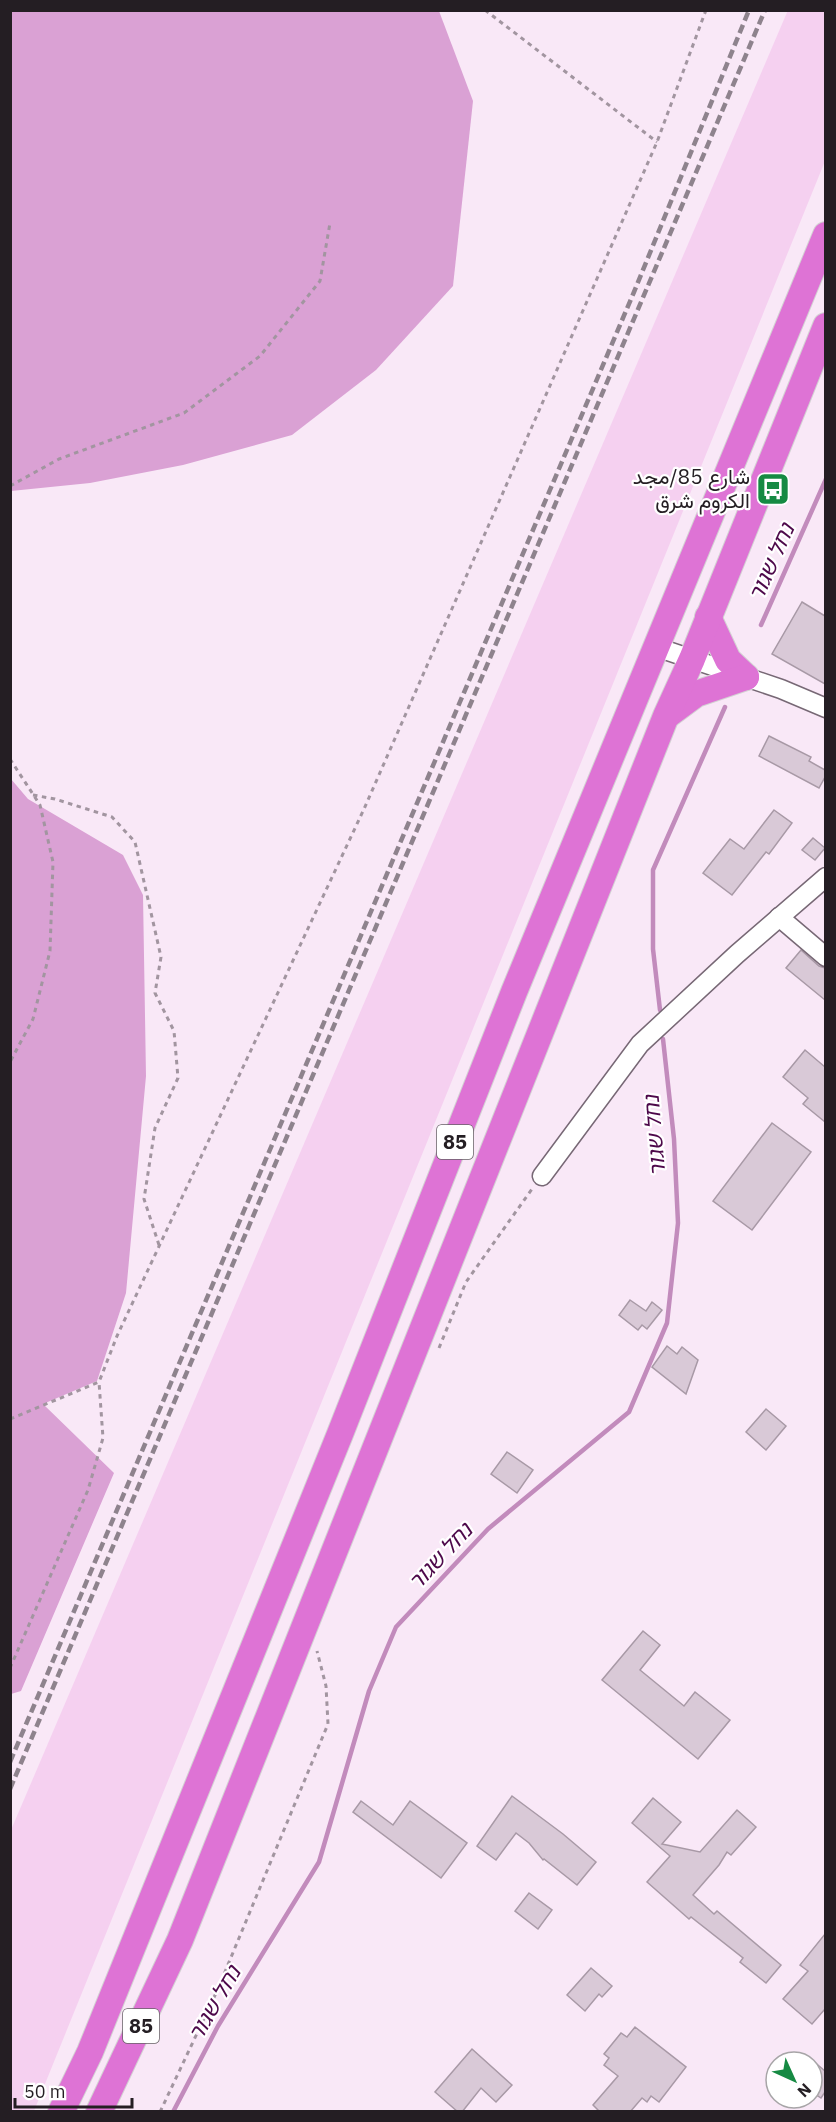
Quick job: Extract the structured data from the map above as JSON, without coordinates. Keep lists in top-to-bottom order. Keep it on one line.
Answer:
{"streets":{"highway":["85"]},"water":["נחל שגור"],"places":{"bus stop":["شارع 85/مجد الكروم شرق"]},"scale_bar":"50 m","north":"bottom right"}
